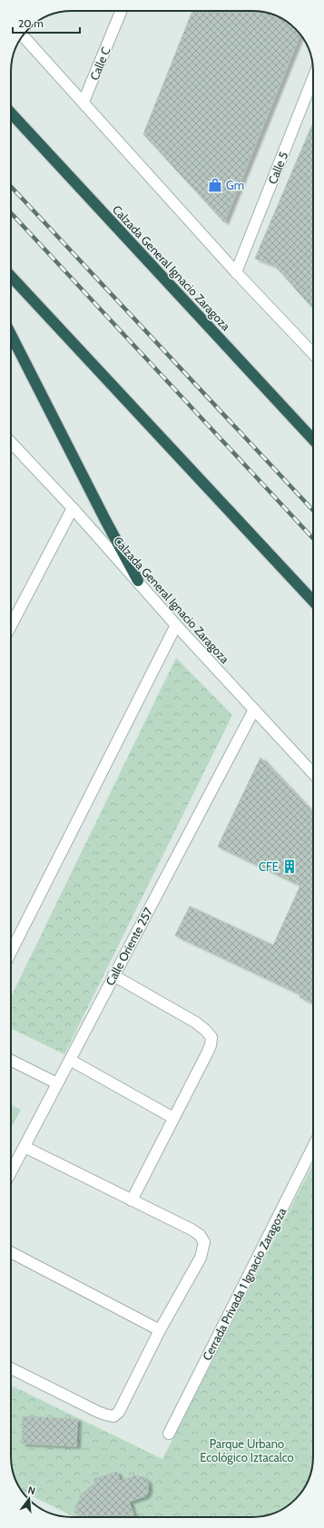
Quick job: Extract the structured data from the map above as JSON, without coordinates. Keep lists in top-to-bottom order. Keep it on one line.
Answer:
{"streets":{"highway":["Calzada General Ignacio Zaragoza"],"street":["Calle C","Calle 5","Calle Oriente 257","Cerrada Privada 1 Ignacio Zaragoza"]},"crossings":[["Calzada General Ignacio Zaragoza","Calle Oriente 257"]],"parks":["Parque Urbano Ecológico Iztacalco"],"places":{"shop":["Gm"],"building":["CFE"]},"scale_bar":"20 m","north":"top"}
